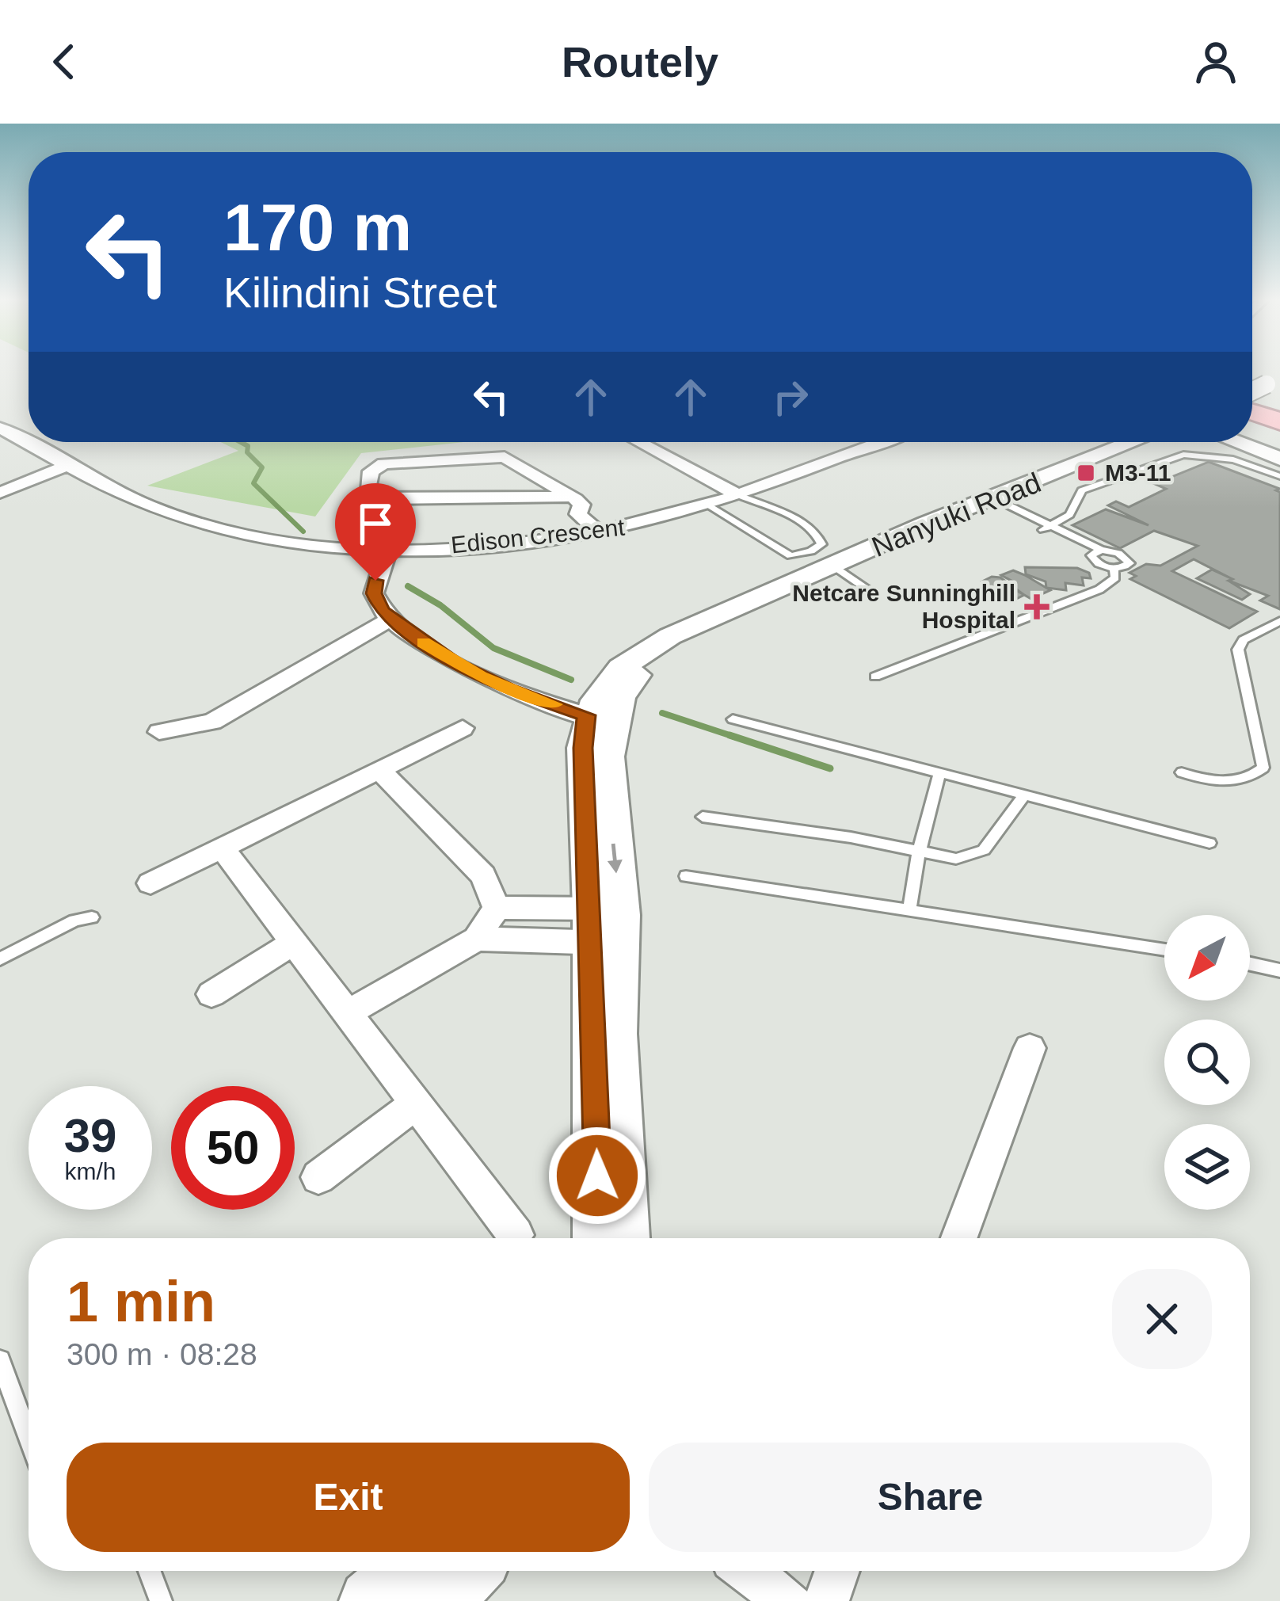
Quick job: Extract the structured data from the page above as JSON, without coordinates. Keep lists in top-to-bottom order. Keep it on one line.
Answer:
{"streets":{"main road":["Nanyuki Road"],"street":["Edison Crescent"]},"places":{"transit":["M3-11"],"health":["Netcare Sunninghill Hospital"]},"north":"bottom left","page":{"header":"Routely","turn":["170 m","Kilindini Street"],"speed":"39 km/h","limit":"50","heading":["1 min","300 m · 08:28"],"buttons":["Exit","Share"]}}
